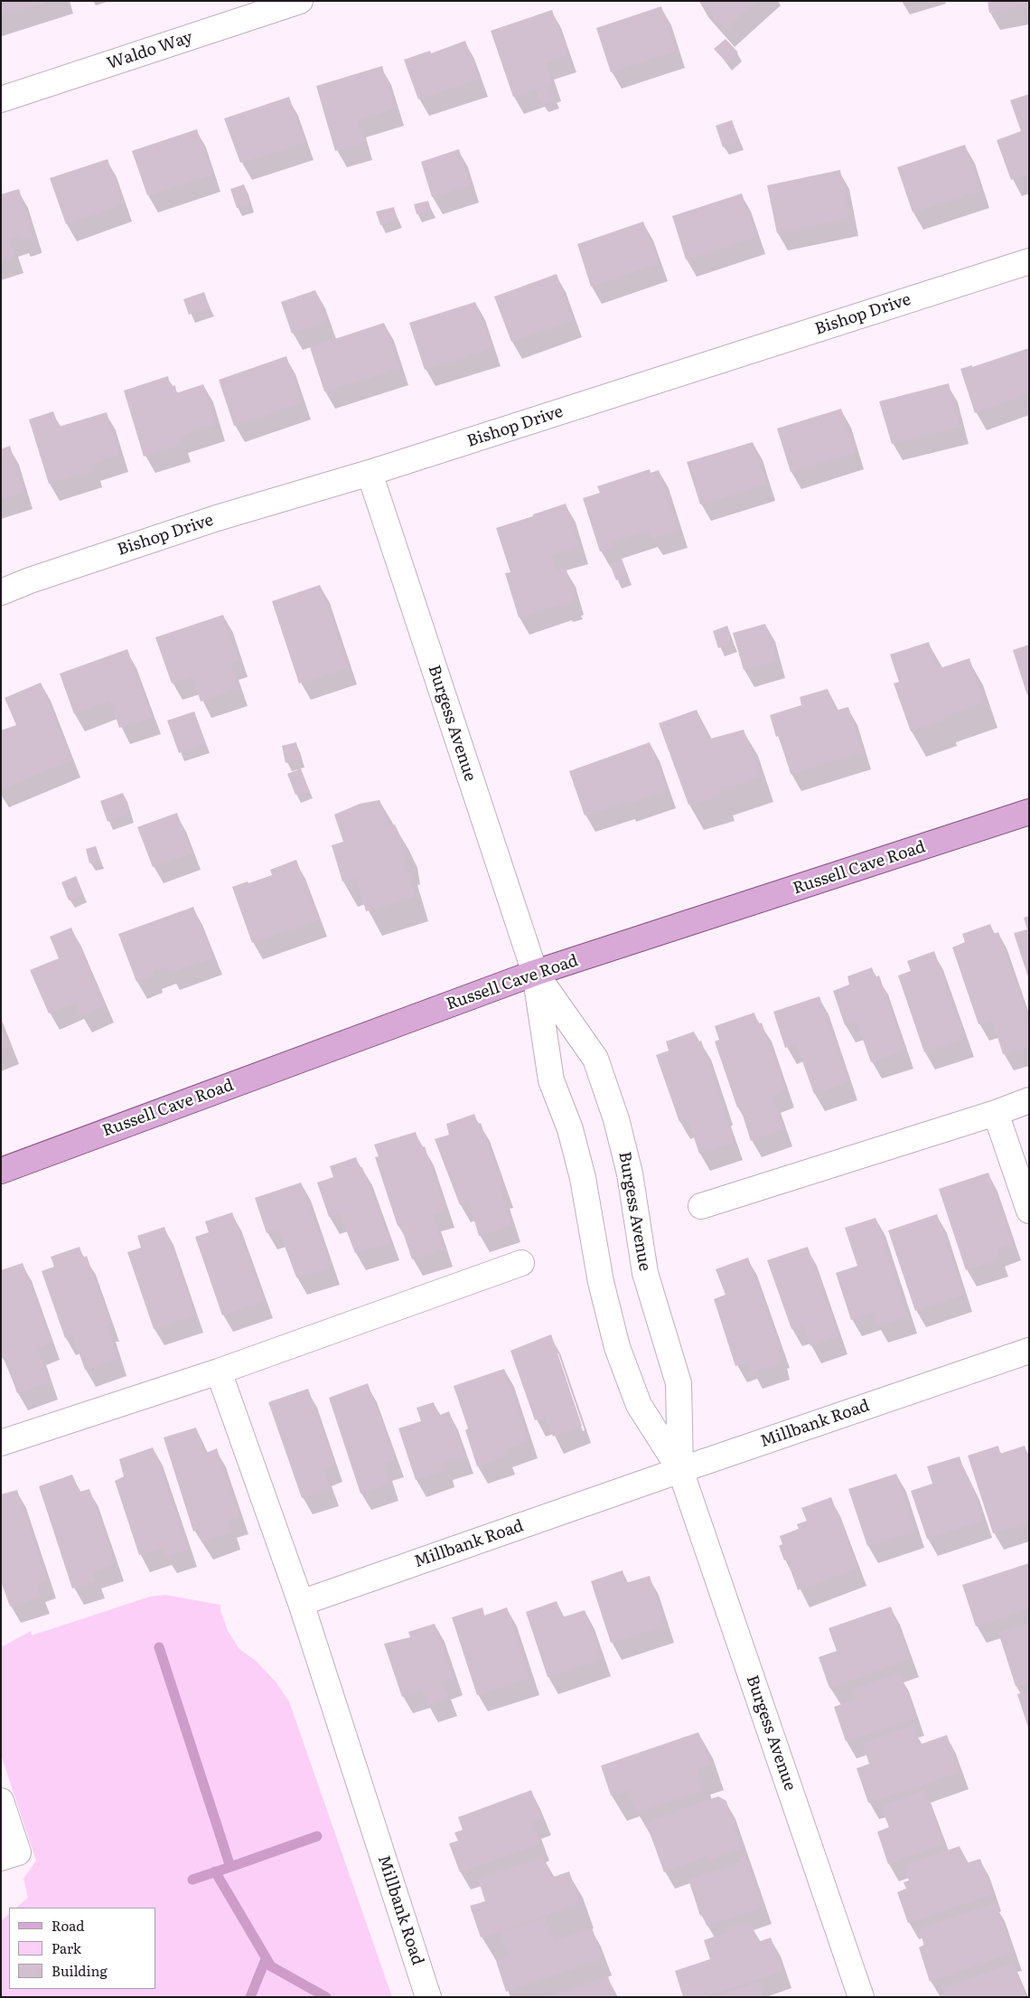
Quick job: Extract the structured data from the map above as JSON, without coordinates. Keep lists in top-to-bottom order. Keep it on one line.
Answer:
{"streets":{"main road":["Russell Cave Road"],"street":["Waldo Way","Bishop Drive","Burgess Avenue","Millbank Road"]},"crossings":[["Bishop Drive","Burgess Avenue"],["Burgess Avenue","Russell Cave Road"],["Burgess Avenue","Millbank Road"]],"legend":["Road","Park","Building"]}
